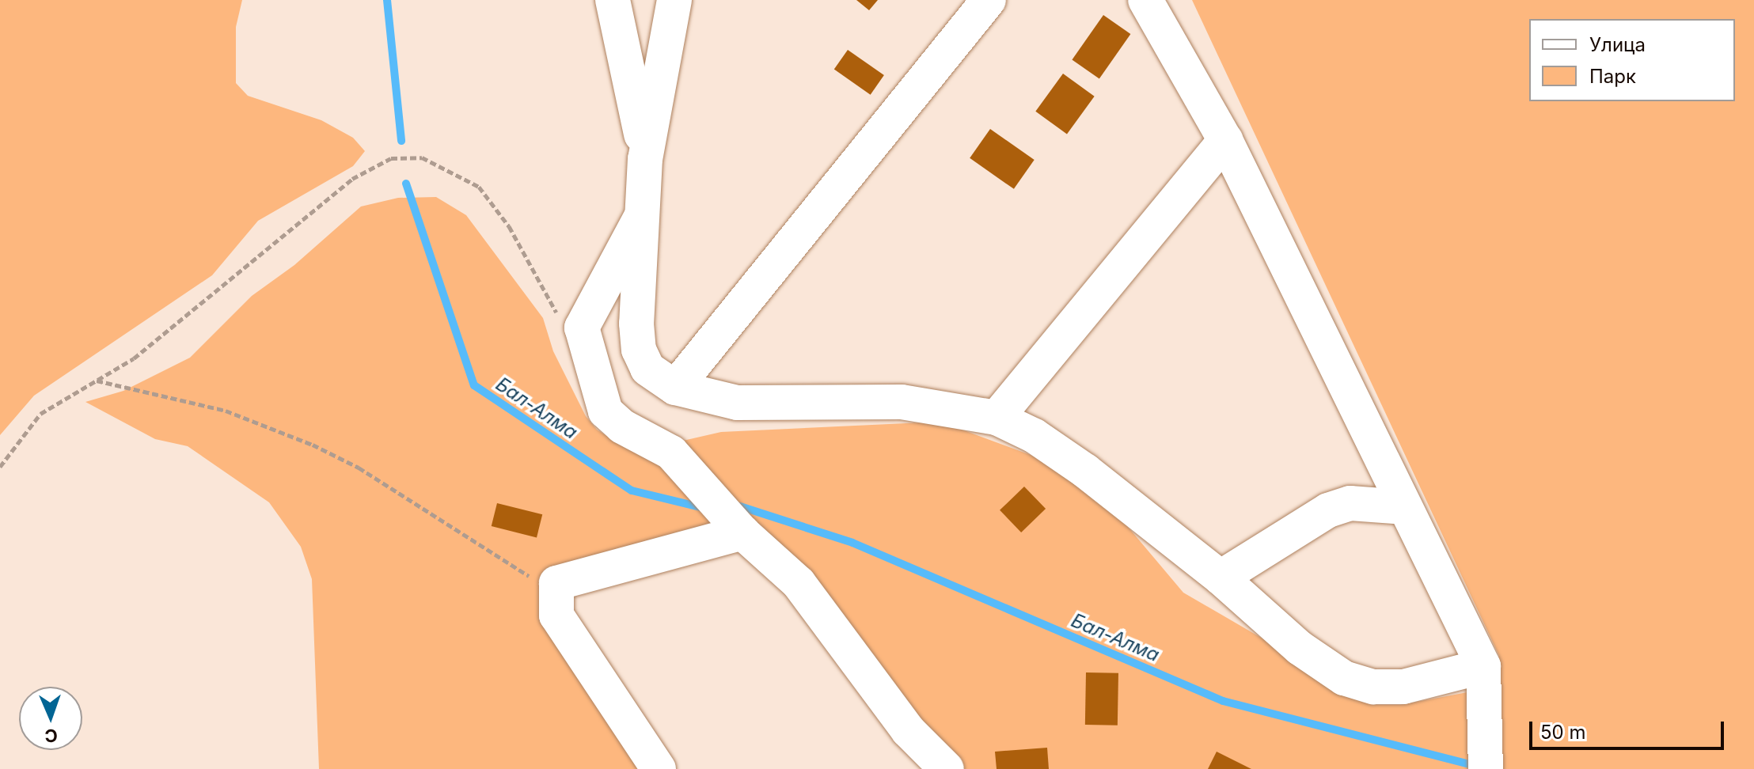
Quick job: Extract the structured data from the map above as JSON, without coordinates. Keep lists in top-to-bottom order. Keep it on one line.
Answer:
{"water":["Бал-Алма"],"legend":["Улица","Парк"],"scale_bar":"50 m","north":"bottom"}
